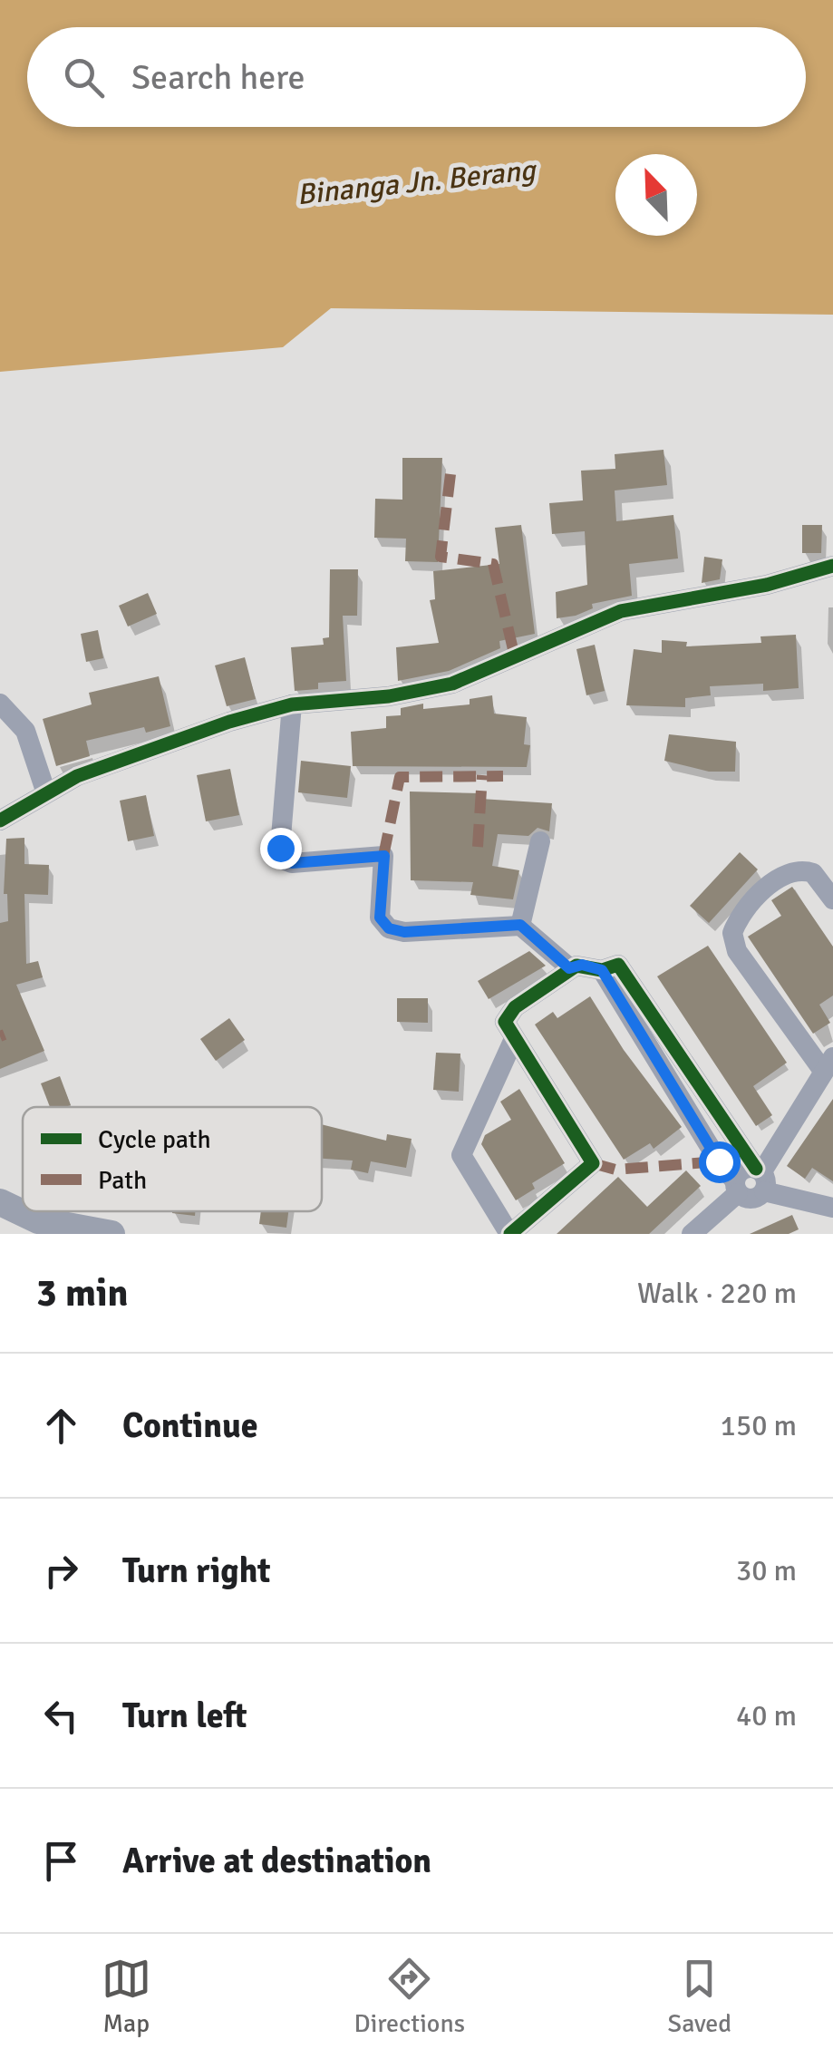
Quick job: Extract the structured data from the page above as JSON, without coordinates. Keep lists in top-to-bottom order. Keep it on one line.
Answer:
{"water":["Binanga Jn. Berang"],"legend":["Cycle path","Path"],"north":"top left","page":{"search":"Search here","heading":["3 min","Walk · 220 m"],"list":[["Continue","150 m"],["Turn right","30 m"],["Turn left","40 m"],"Arrive at destination"],"nav":["Map","Directions","Saved"]}}
